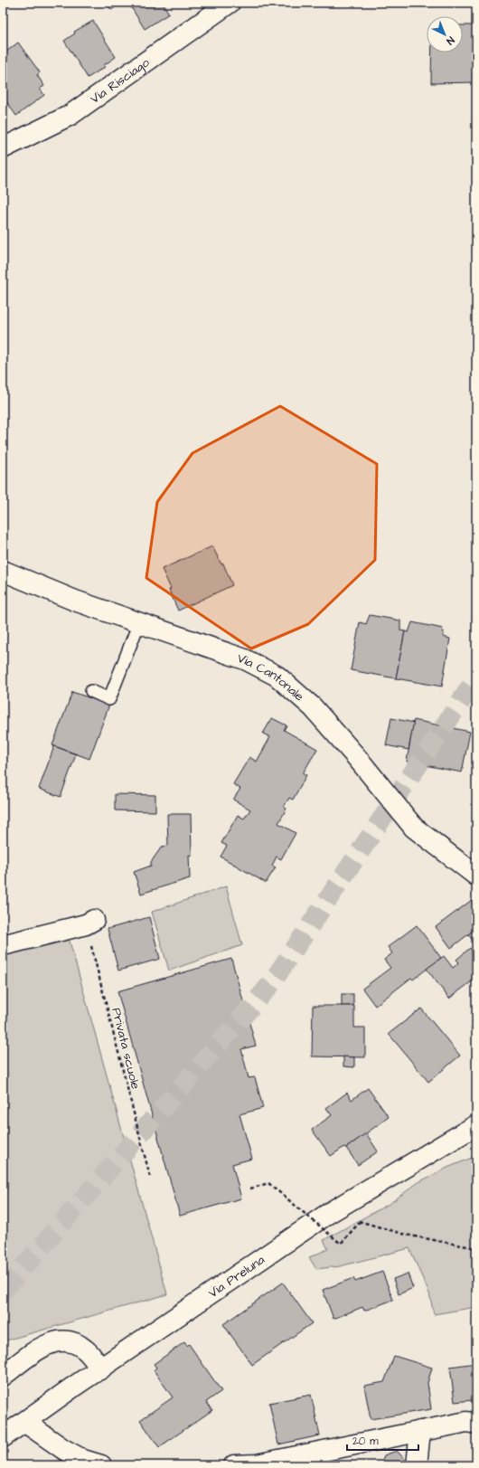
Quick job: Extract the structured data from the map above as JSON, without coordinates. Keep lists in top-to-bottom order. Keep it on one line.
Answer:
{"streets":{"street":["Via Risciago","Via Cantonale","Via Preluna"],"path":["Privata scuole"]},"scale_bar":"20 m","north":"bottom right"}
